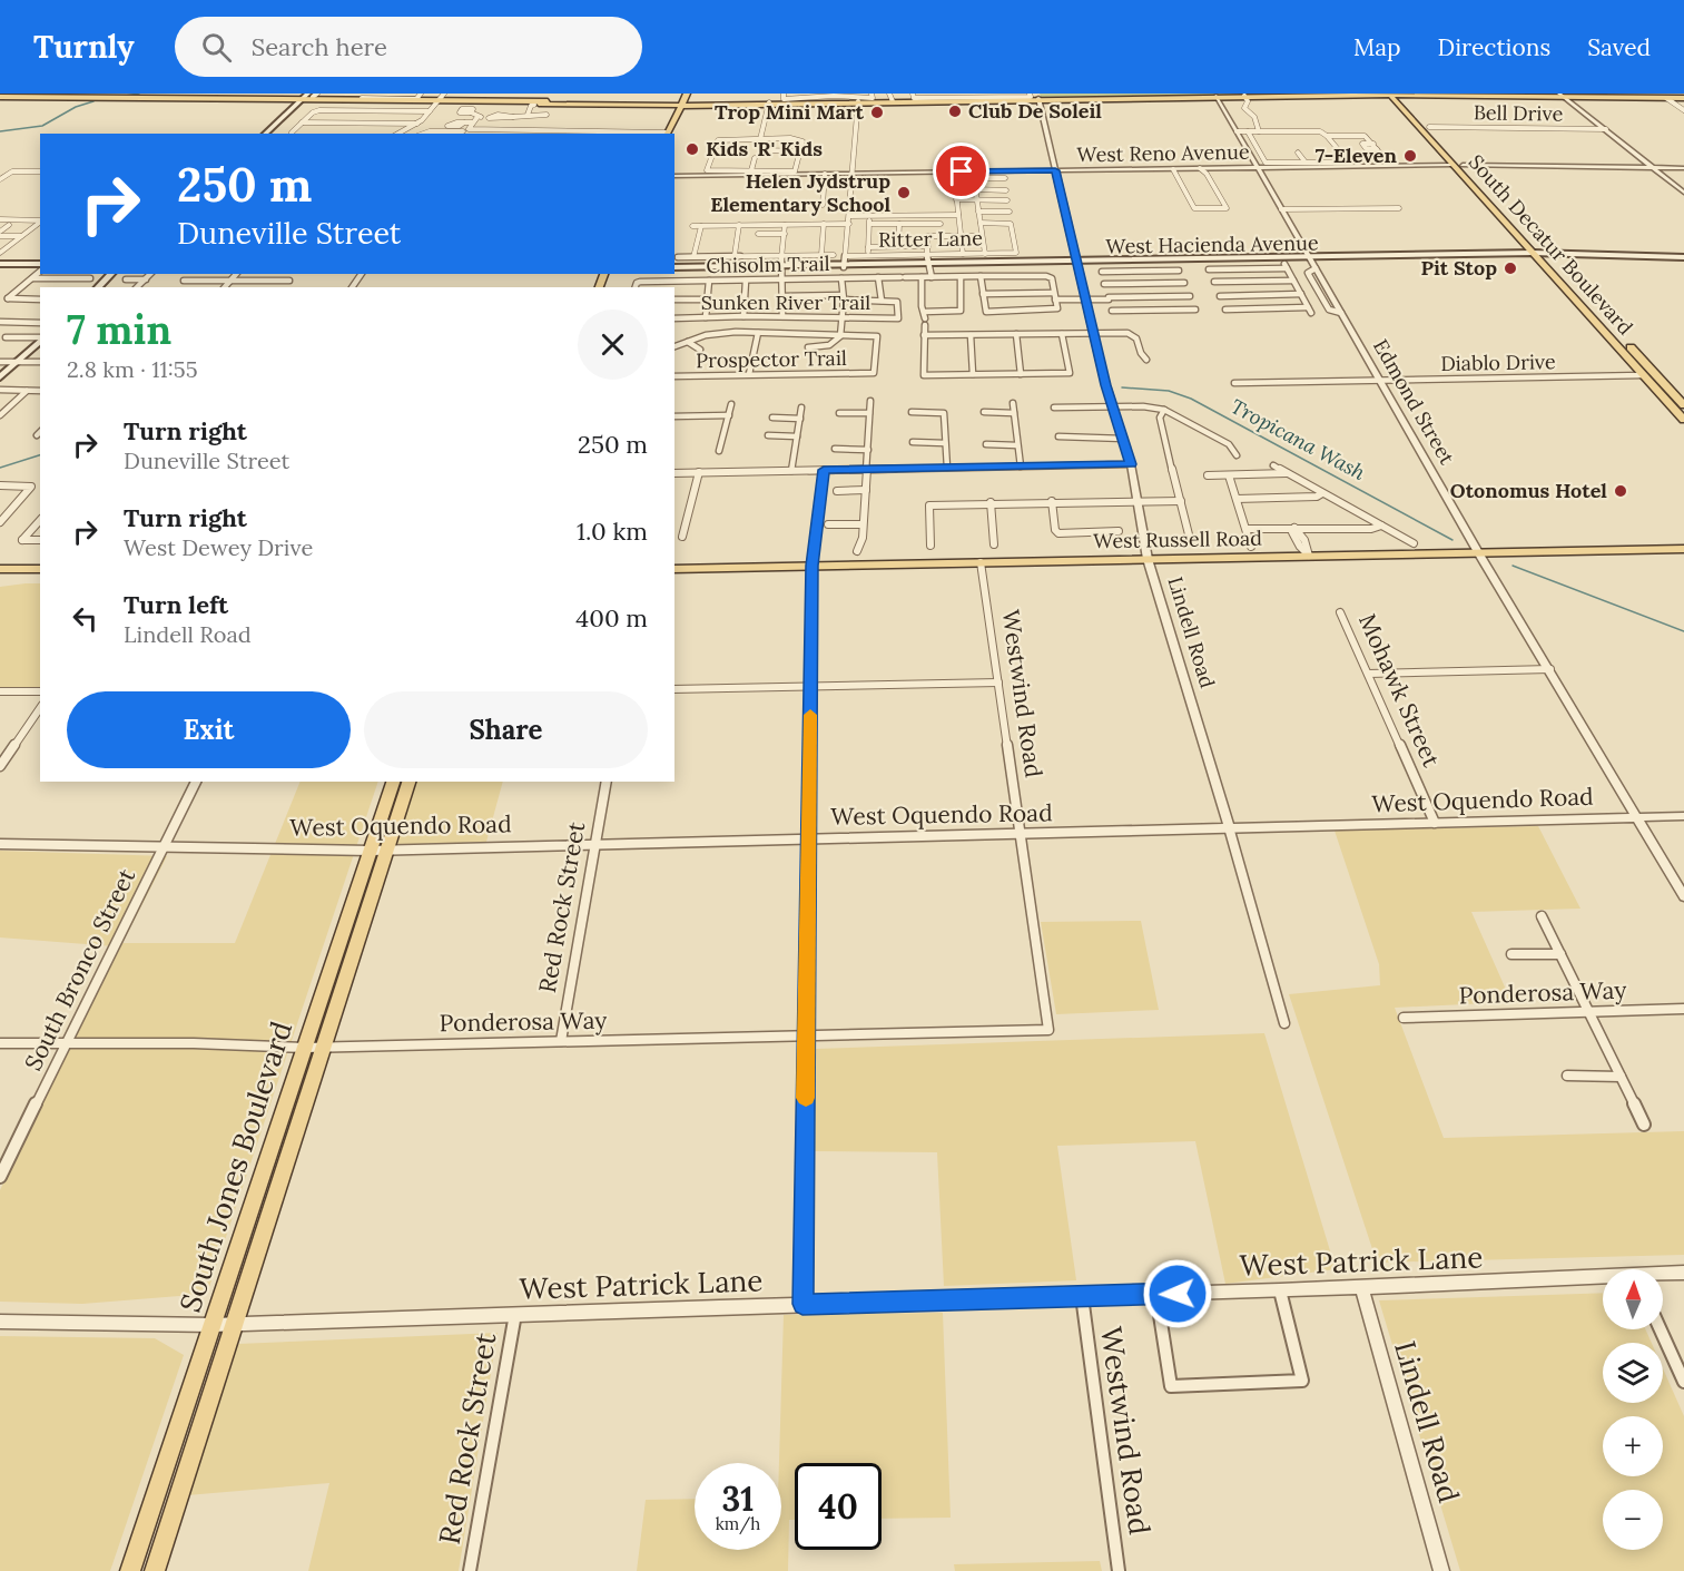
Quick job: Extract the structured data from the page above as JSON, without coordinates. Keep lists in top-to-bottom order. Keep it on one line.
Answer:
{"streets":{"main road":["West Hacienda Avenue","South Decatur Boulevard","West Russell Road","South Jones Boulevard"],"street":["Bell Drive","West Reno Avenue","Ritter Lane","Chisolm Trail","Sunken River Trail","Prospector Trail","Diablo Drive","Edmond Street","Lindell Road","Mohawk Street","Westwind Road","West Oquendo Road","Red Rock Street","South Bronco Street","Ponderosa Way","West Patrick Lane"]},"crossings":[["Bell Drive","South Decatur Boulevard"],["West Reno Avenue","South Decatur Boulevard"],["West Reno Avenue","Edmond Street"],["West Reno Avenue","Lindell Road"],["West Hacienda Avenue","South Decatur Boulevard"],["West Hacienda Avenue","Edmond Street"],["West Hacienda Avenue","Lindell Road"],["South Decatur Boulevard","Diablo Drive"],["Diablo Drive","Edmond Street"],["Edmond Street","West Russell Road"],["Edmond Street","West Oquendo Road"],["West Russell Road","Lindell Road"],["West Russell Road","Westwind Road"],["Lindell Road","West Oquendo Road"],["Lindell Road","West Patrick Lane"],["Mohawk Street","West Oquendo Road"],["Westwind Road","West Oquendo Road"],["Westwind Road","Ponderosa Way"],["Westwind Road","West Patrick Lane"],["West Oquendo Road","Red Rock Street"],["West Oquendo Road","South Bronco Street"],["West Oquendo Road","South Jones Boulevard"],["Red Rock Street","Ponderosa Way"],["Red Rock Street","West Patrick Lane"],["South Bronco Street","Ponderosa Way"],["Ponderosa Way","South Jones Boulevard"],["South Jones Boulevard","West Patrick Lane"]],"water":["Tropicana Wash"],"places":["Club De Soleil","Trop Mini Mart","Kids 'R' Kids","7-Eleven","Helen Jydstrup Elementary School","Pit Stop","Otonomus Hotel"],"north":"top","page":{"header":"Turnly","search":"Search here","nav":["Map","Directions","Saved"],"turn":["250 m","Duneville Street"],"heading":["7 min","2.8 km · 11:55"],"list":[{"name":"Turn right","note":"Duneville Street","value":"250 m"},{"name":"Turn right","note":"West Dewey Drive","value":"1.0 km"},{"name":"Turn left","note":"Lindell Road","value":"400 m"}],"buttons":["Exit","Share"],"map_buttons":["+","−"],"speed":"31 km/h","limit":"40"}}
